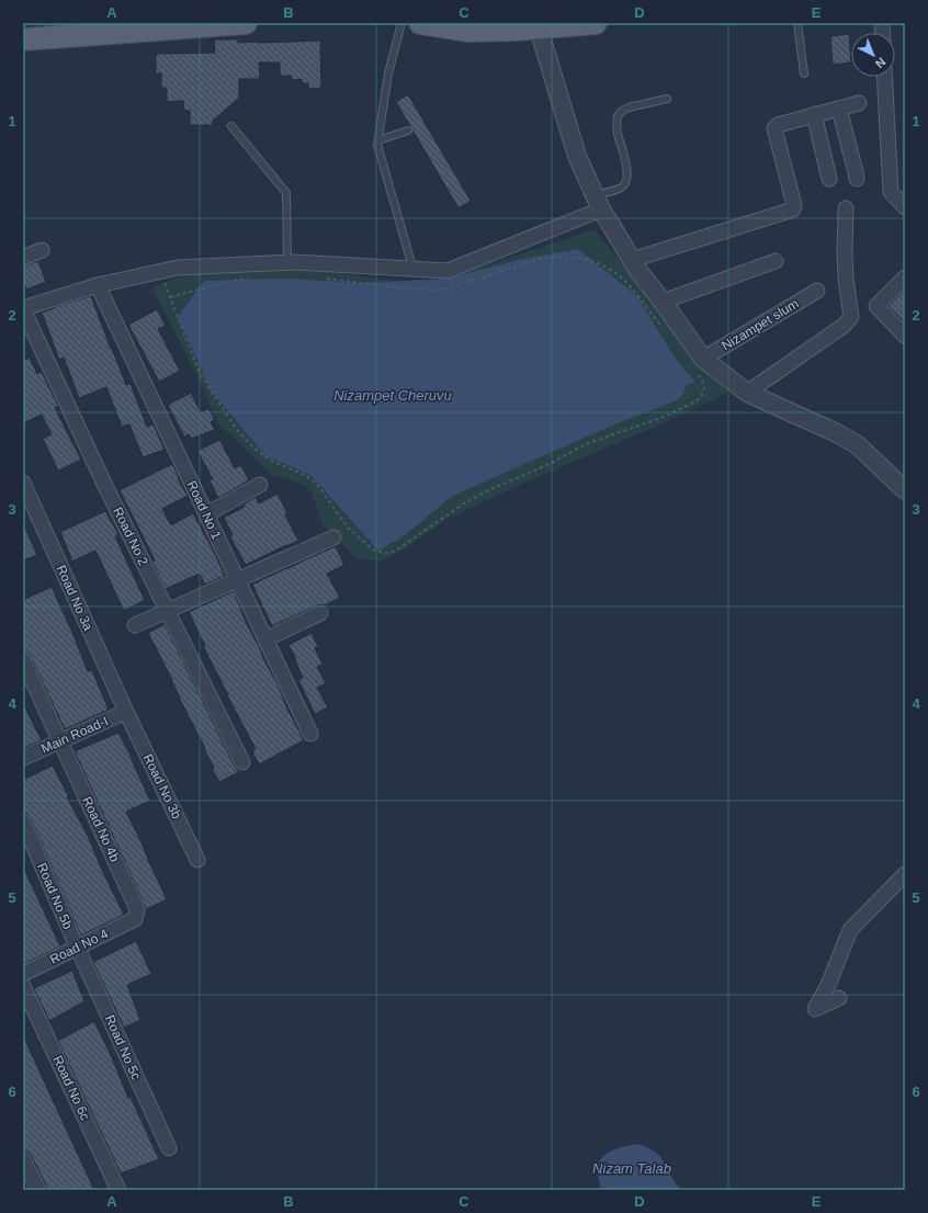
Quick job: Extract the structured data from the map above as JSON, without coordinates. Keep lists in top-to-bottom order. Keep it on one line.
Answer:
{"streets":{"street":["Nizampet slum","Road No 1","Road No 2","Road No 3a","Main Road-I","Road No 3b","Road No 4b","Road No 5b","Road No 4","Road No 5c","Road No 6c"]},"crossings":[["Road No 3a","Main Road-I"],["Road No 3a","Road No 3b"],["Main Road-I","Road No 3b"],["Main Road-I","Road No 4b"],["Road No 4b","Road No 4"],["Road No 5b","Road No 4"],["Road No 5b","Road No 5c"],["Road No 4","Road No 5c"]],"water":["Nizampet Cheruvu","Nizam Talab"],"north":"bottom right","grid":{"columns":["A","B","C","D","E"],"rows":["1","2","3","4","5","6"]}}
